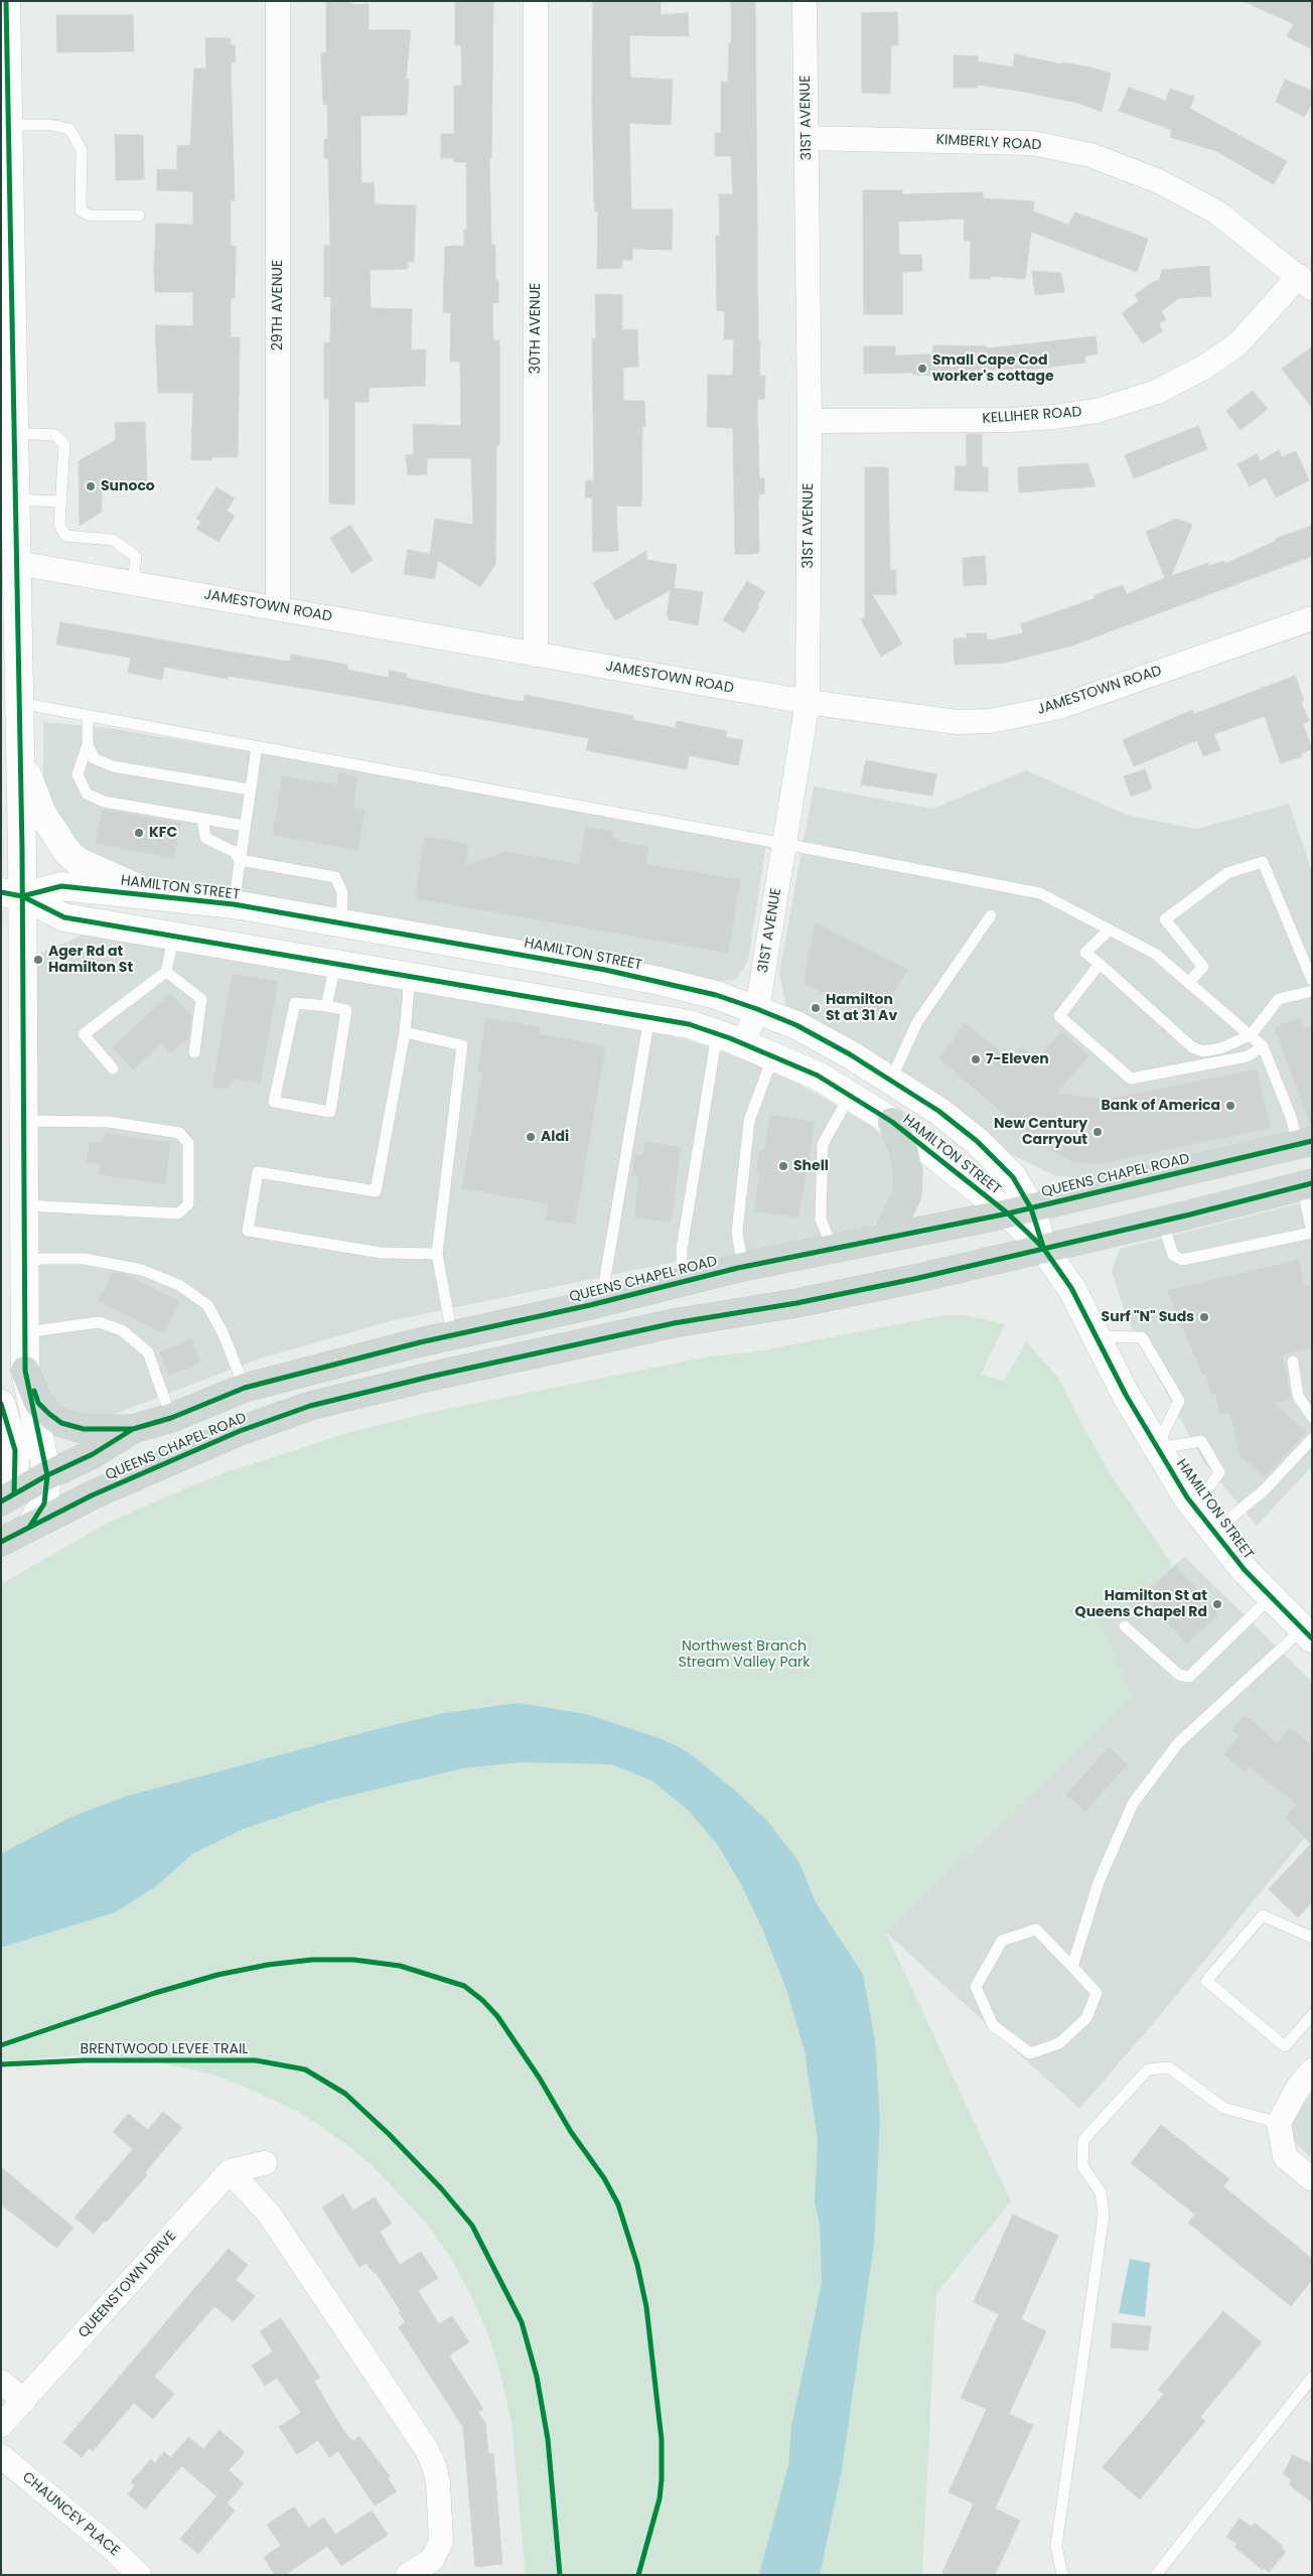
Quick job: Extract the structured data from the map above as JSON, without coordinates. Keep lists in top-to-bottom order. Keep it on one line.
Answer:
{"streets":{"main road":["HAMILTON STREET","QUEENS CHAPEL ROAD"],"street":["31ST AVENUE","KIMBERLY ROAD","29TH AVENUE","30TH AVENUE","KELLIHER ROAD","JAMESTOWN ROAD","QUEENSTOWN DRIVE","CHAUNCEY PLACE"],"cycle path":["BRENTWOOD LEVEE TRAIL"]},"crossings":[["31ST AVENUE","KIMBERLY ROAD"],["31ST AVENUE","KELLIHER ROAD"],["31ST AVENUE","JAMESTOWN ROAD"],["31ST AVENUE","HAMILTON STREET"],["KIMBERLY ROAD","KELLIHER ROAD"],["29TH AVENUE","JAMESTOWN ROAD"],["30TH AVENUE","JAMESTOWN ROAD"],["HAMILTON STREET","QUEENS CHAPEL ROAD"]],"parks":["Northwest Branch Stream Valley Park"],"places":["Small Cape Cod worker's cottage","Sunoco","KFC","Ager Rd at Hamilton St","Hamilton St at 31 Av","7-Eleven","Bank of America","New Century Carryout","Aldi","Shell","Surf \"N\" Suds","Hamilton St at Queens Chapel Rd"]}
